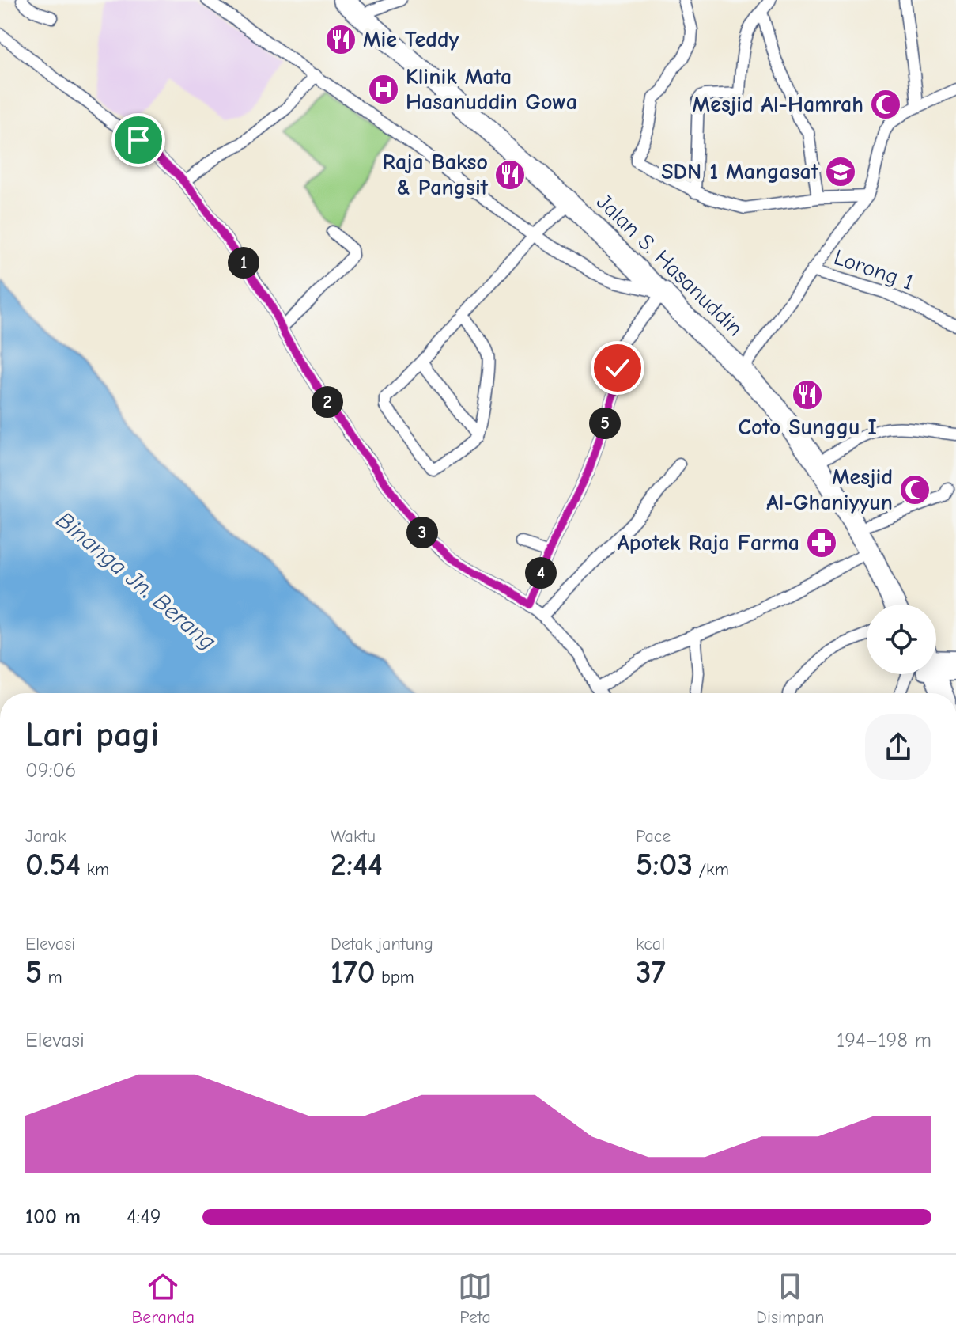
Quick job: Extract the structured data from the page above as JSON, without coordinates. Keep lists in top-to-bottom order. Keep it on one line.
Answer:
{"streets":{"highway":["Jalan S. Hasanuddin"],"street":["Lorong 1"]},"water":["Binanga Jn. Berang"],"places":{"restaurant":["Mie Teddy","Raja Bakso & Pangsit","Coto Sunggu I"],"hospital":["Klinik Mata Hasanuddin Gowa"],"mosque":["Mesjid Al-Hamrah","Mesjid Al-Ghaniyyun"],"school or university":["SDN 1 Mangasat"],"pharmacy":["Apotek Raja Farma"]},"page":{"pins":["1","2","5","3","4"],"heading":["Lari pagi","09:06"],"stats":[["Jarak","0.54 km"],["Waktu","2:44"],["Pace","5:03 /km"],["Elevasi","5 m"],["Detak jantung","170 bpm"],["kcal","37"]],"chart":["Elevasi","194–198 m"],"list":[{"name":"100 m","note":"4:49"}],"tabs":["Beranda","Peta","Disimpan"]}}
